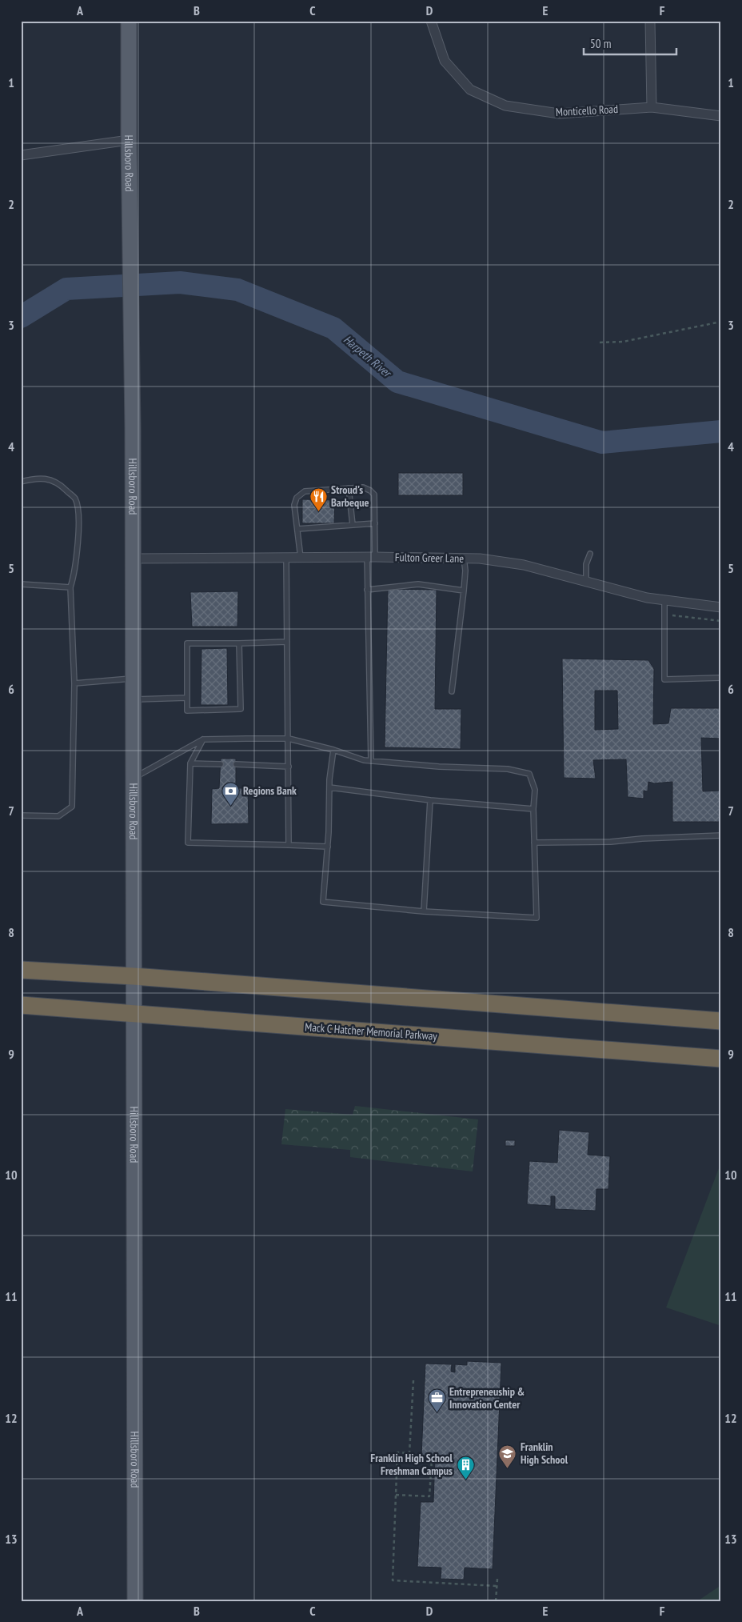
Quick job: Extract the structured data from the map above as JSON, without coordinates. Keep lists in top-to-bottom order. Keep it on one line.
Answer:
{"streets":{"highway":["Mack C Hatcher Memorial Parkway"],"main road":["Hillsboro Road"],"street":["Monticello Road","Fulton Greer Lane"]},"crossings":[["Hillsboro Road","Fulton Greer Lane"],["Hillsboro Road","Mack C Hatcher Memorial Parkway"]],"water":["Harpeth River"],"places":{"restaurant":["Stroud's Barbeque"],"bank":["Regions Bank"],"office":["Entrepreneuship & Innovation Center"],"school or university":["Franklin High School"],"building":["Franklin High School Freshman Campus"]},"scale_bar":"50 m","grid":{"columns":["A","B","C","D","E","F"],"rows":["1","2","3","4","5","6","7","8","9","10","11","12","13"]}}
